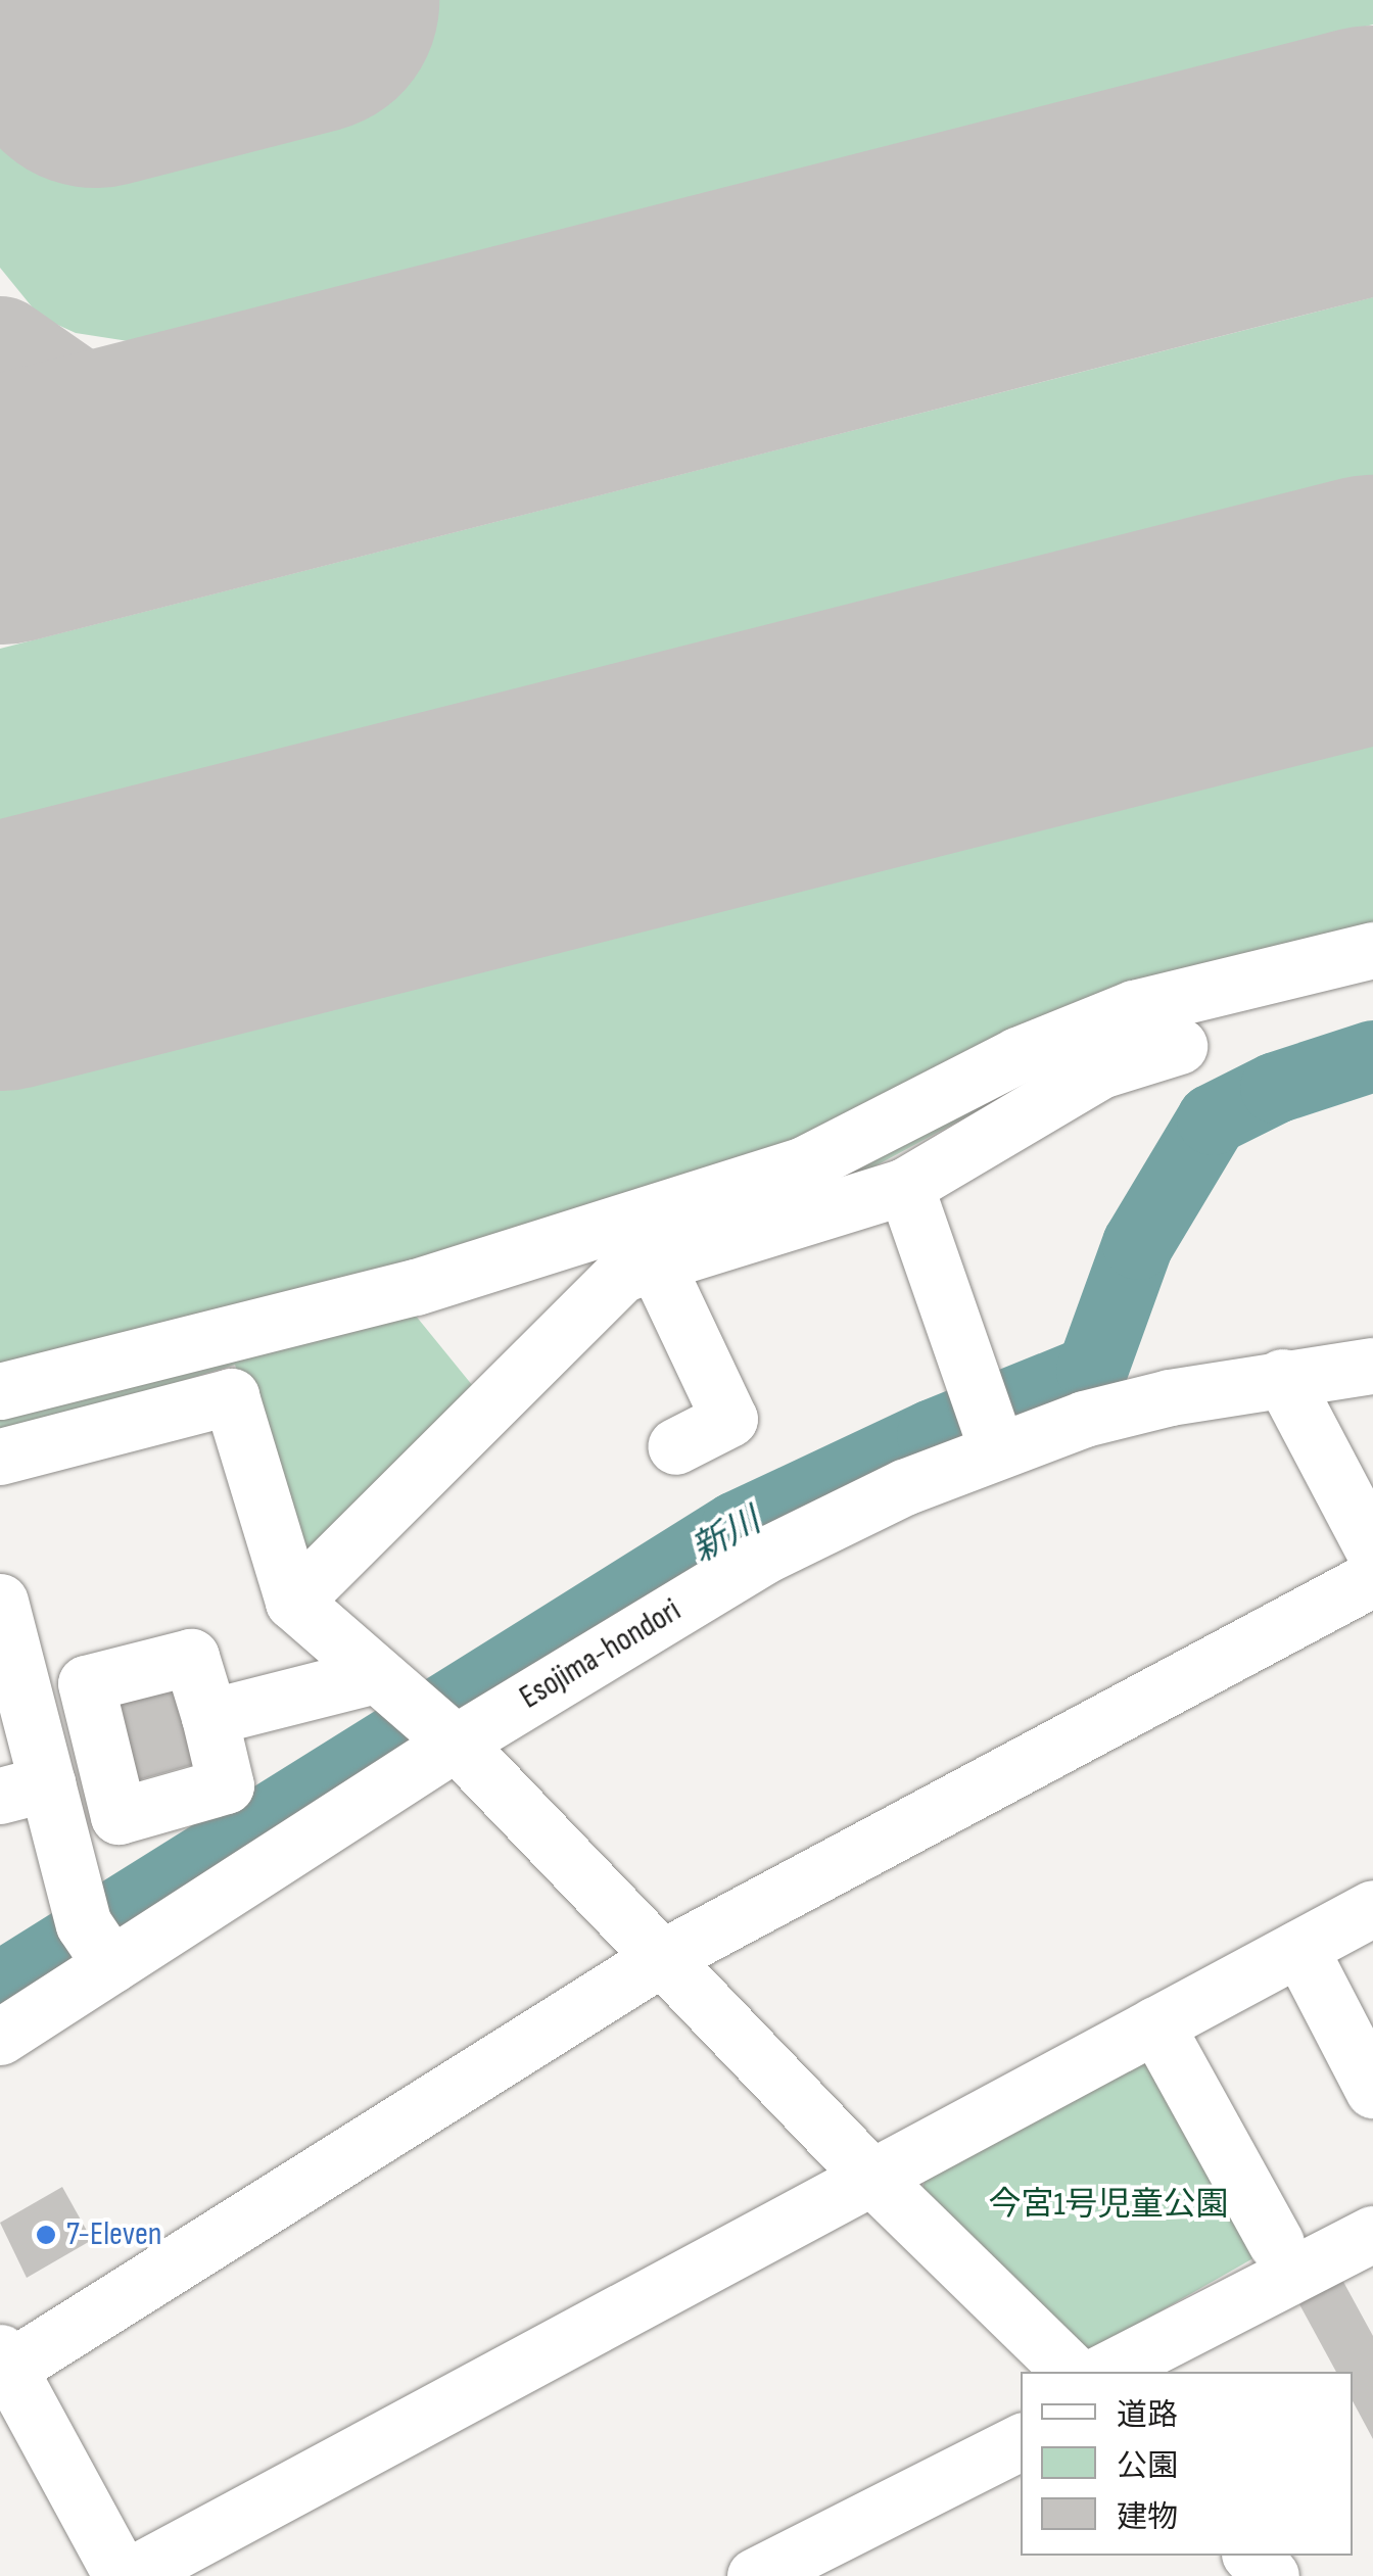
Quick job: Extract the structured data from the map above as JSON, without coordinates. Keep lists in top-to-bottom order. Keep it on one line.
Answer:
{"streets":{"street":["Esojima-hondori"]},"water":["新川"],"parks":["今宮1号児童公園"],"places":["7-Eleven"],"legend":["道路","公園","建物"]}
